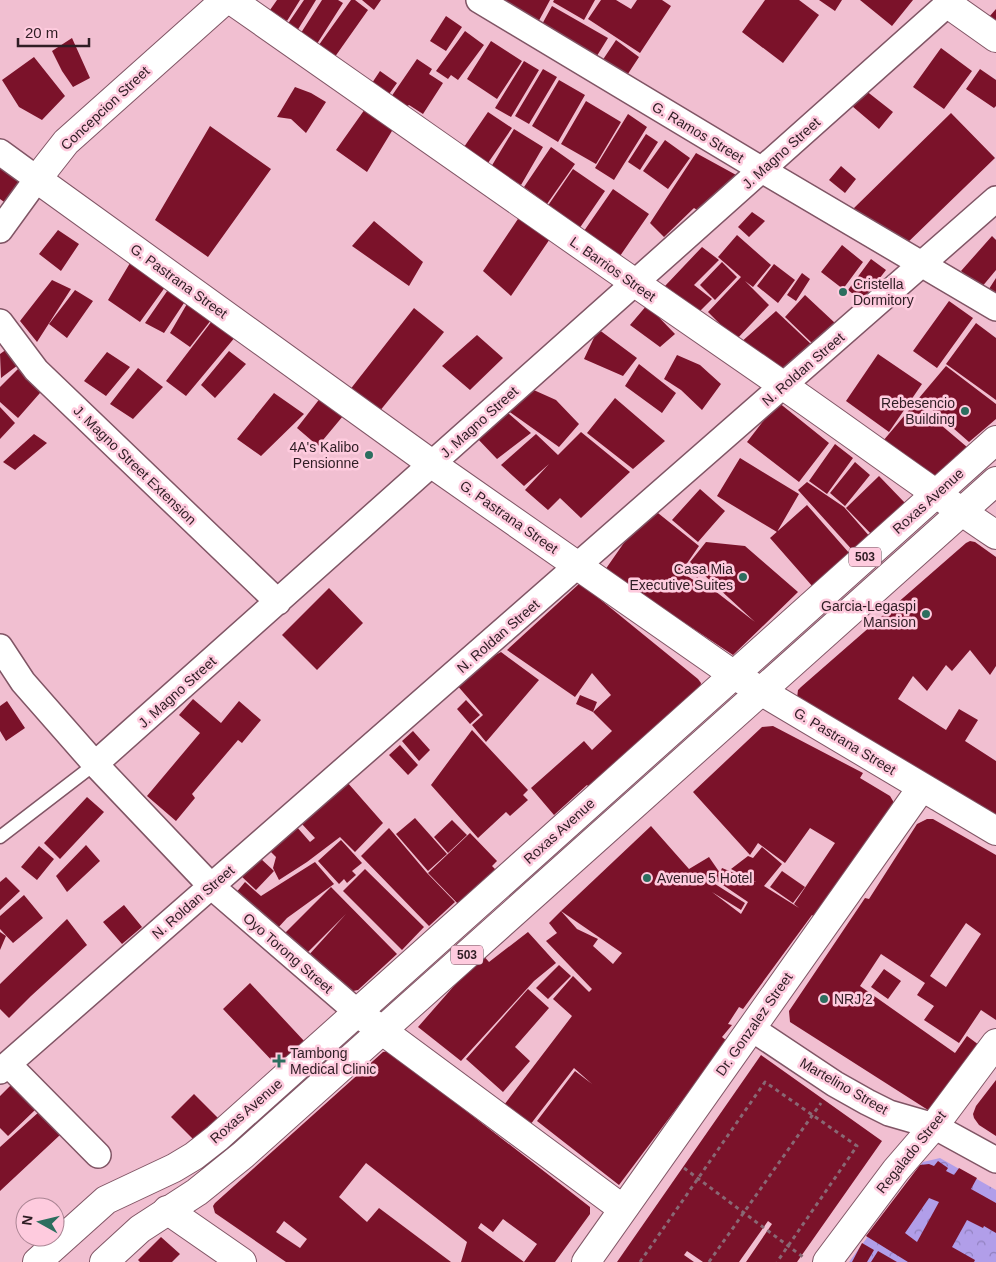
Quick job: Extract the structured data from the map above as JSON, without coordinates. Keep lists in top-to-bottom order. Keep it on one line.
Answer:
{"streets":{"street":["Concepcion Street","G. Ramos Street","J. Magno Street","L. Barrios Street","G. Pastrana Street","N. Roldan Street","J. Magno Street Extension","Roxas Avenue","503","Oyo Torong Street","Dr. Gonzalez Street","Martelino Street","Regalado Street"]},"crossings":[["Concepcion Street","G. Pastrana Street"],["G. Ramos Street","J. Magno Street"],["G. Ramos Street","N. Roldan Street"],["J. Magno Street","L. Barrios Street"],["J. Magno Street","G. Pastrana Street"],["J. Magno Street","J. Magno Street Extension"],["J. Magno Street","Oyo Torong Street"],["L. Barrios Street","N. Roldan Street"],["L. Barrios Street","Roxas Avenue"],["L. Barrios Street","503"],["G. Pastrana Street","N. Roldan Street"],["G. Pastrana Street","Roxas Avenue"],["G. Pastrana Street","503"],["G. Pastrana Street","Dr. Gonzalez Street"],["N. Roldan Street","Oyo Torong Street"],["Roxas Avenue","Oyo Torong Street"],["503","Oyo Torong Street"],["Oyo Torong Street","Dr. Gonzalez Street"],["Dr. Gonzalez Street","Martelino Street"],["Martelino Street","Regalado Street"]],"places":{"other":["Cristella Dormitory","Rebesencio Building","4A's Kalibo Pensionne","Casa Mia Executive Suites","Garcia-Legaspi Mansion","Avenue 5 Hotel","NRJ 2"],"health":["Tambong Medical Clinic"]},"scale_bar":"20 m","north":"left"}
